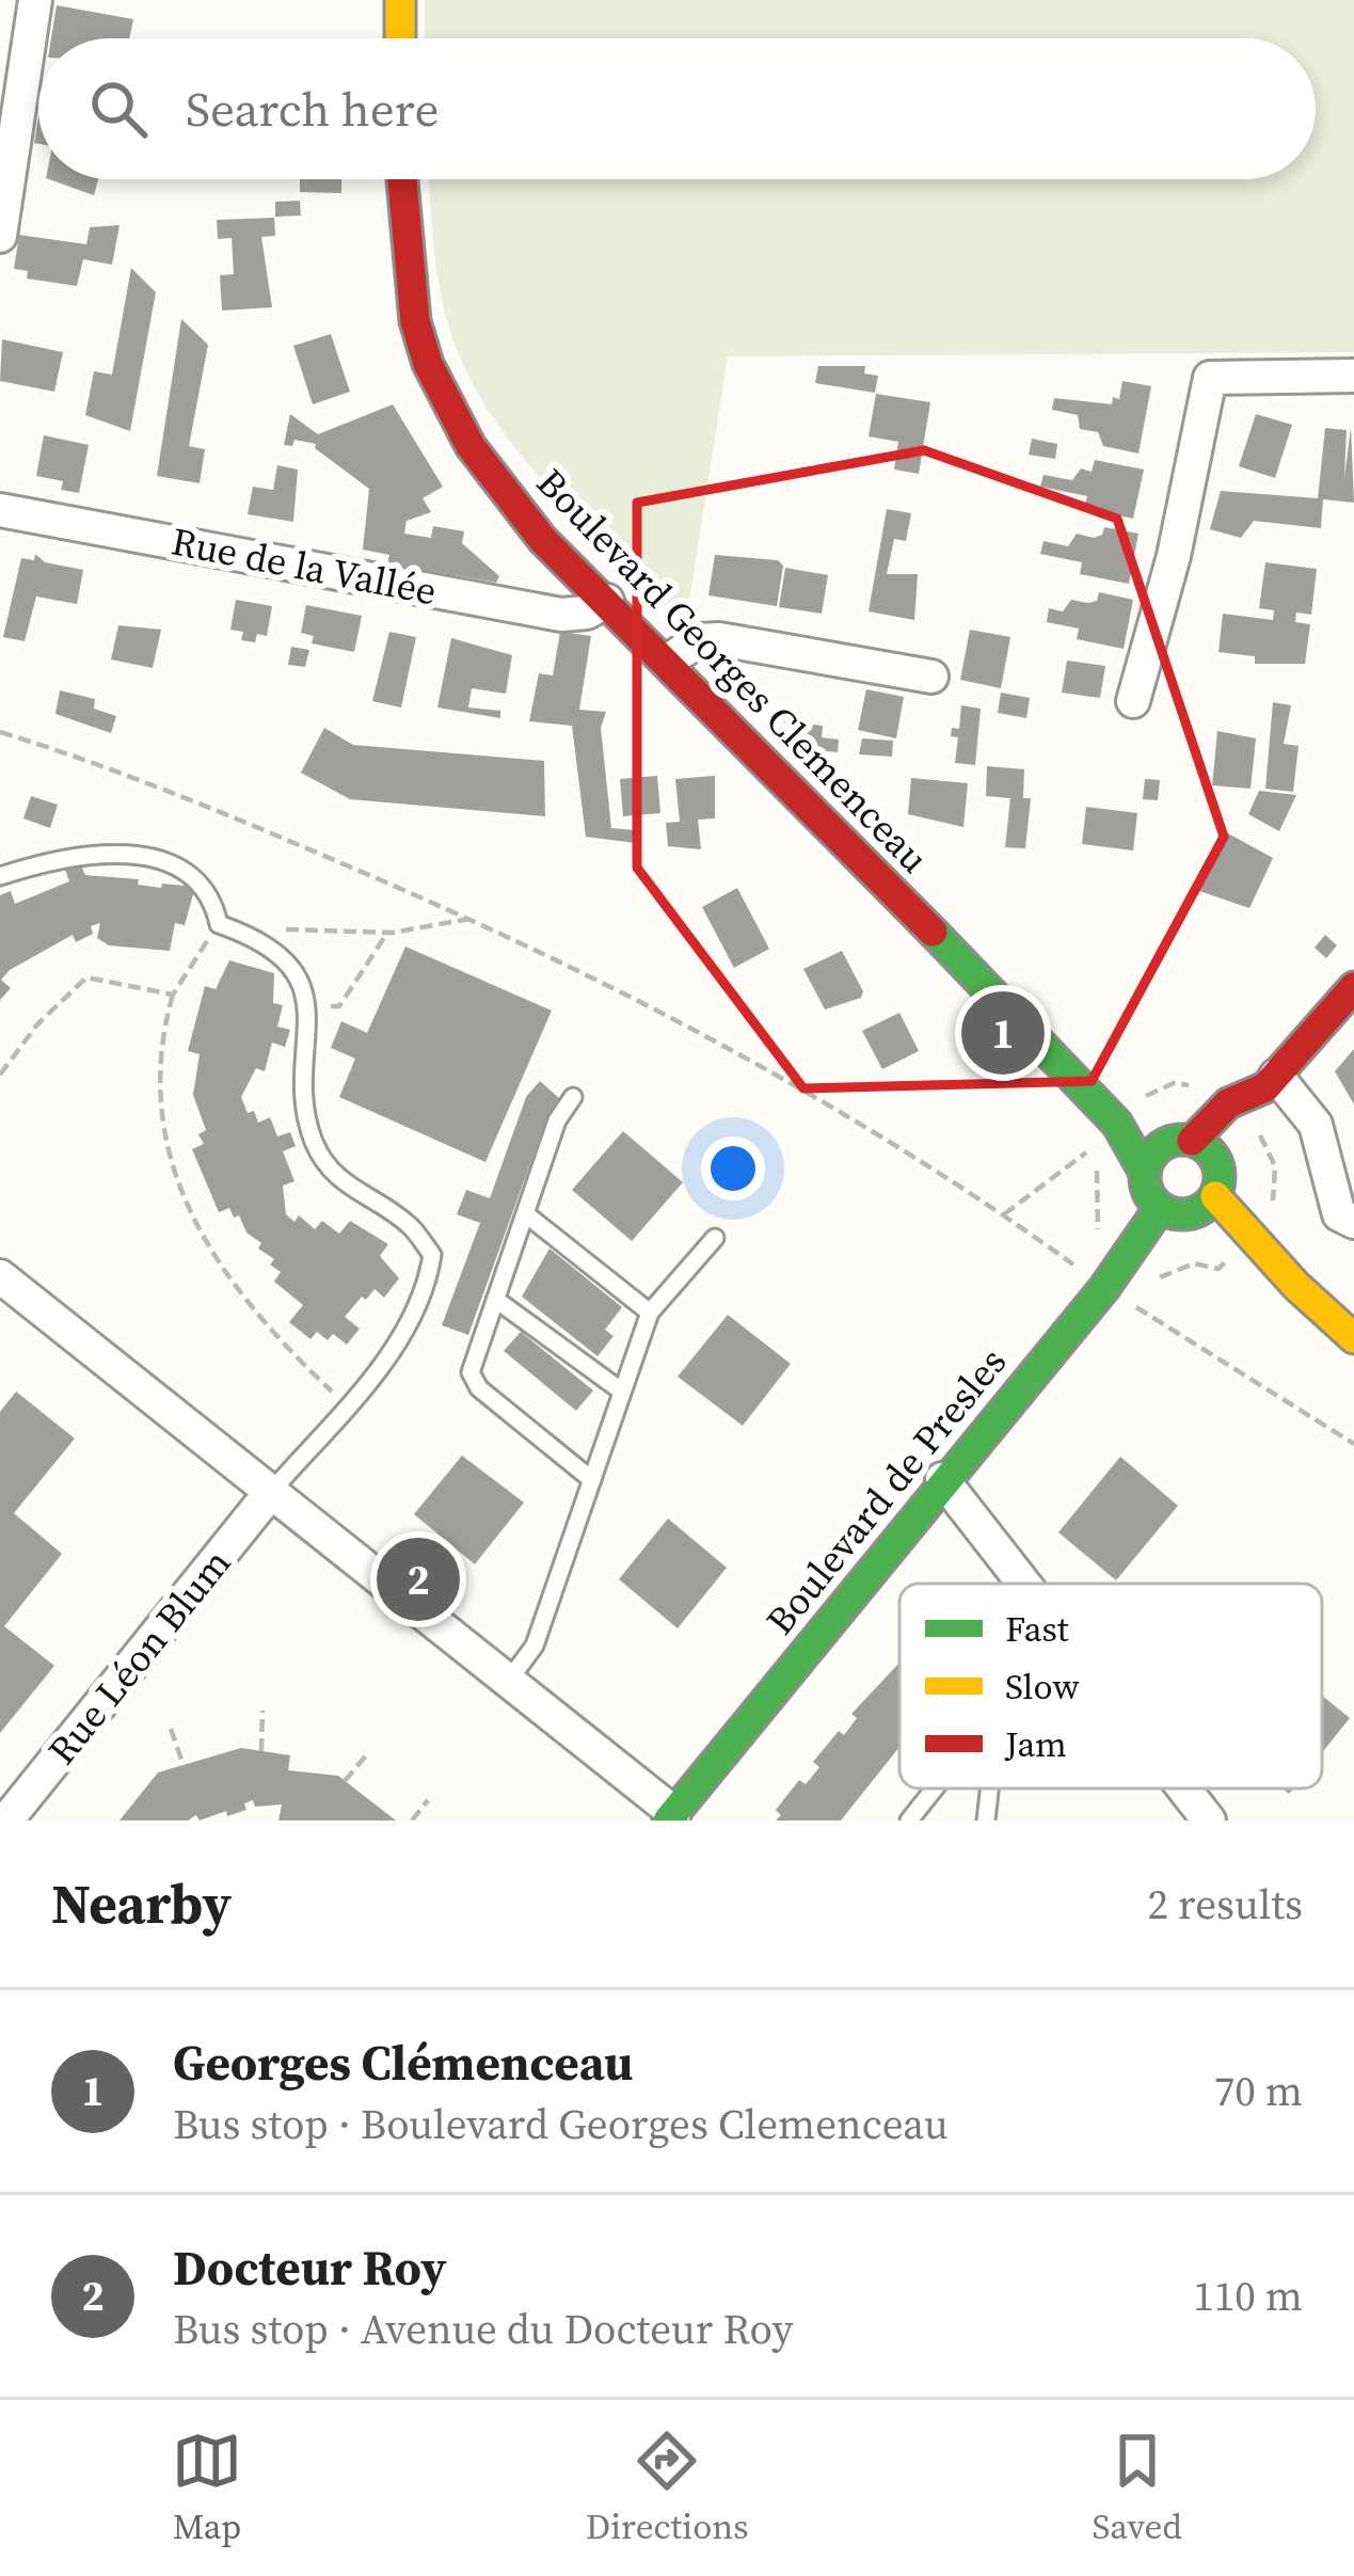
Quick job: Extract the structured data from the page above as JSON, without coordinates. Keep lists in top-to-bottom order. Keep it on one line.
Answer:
{"streets":{"main road":["Boulevard Georges Clemenceau","Boulevard de Presles"],"street":["Rue de la Vallée","Rue Léon Blum"]},"crossings":[["Rue de la Vallée","Boulevard Georges Clemenceau"],["Boulevard Georges Clemenceau","Boulevard de Presles"]],"legend":["Fast","Slow","Jam"],"page":{"search":"Search here","pins":["1","2"],"heading":["Nearby","2 results"],"list":[{"mark":"1","name":"Georges Clémenceau","note":"Bus stop · Boulevard Georges Clemenceau","value":"70 m"},{"mark":"2","name":"Docteur Roy","note":"Bus stop · Avenue du Docteur Roy","value":"110 m"}],"nav":["Map","Directions","Saved"]}}
